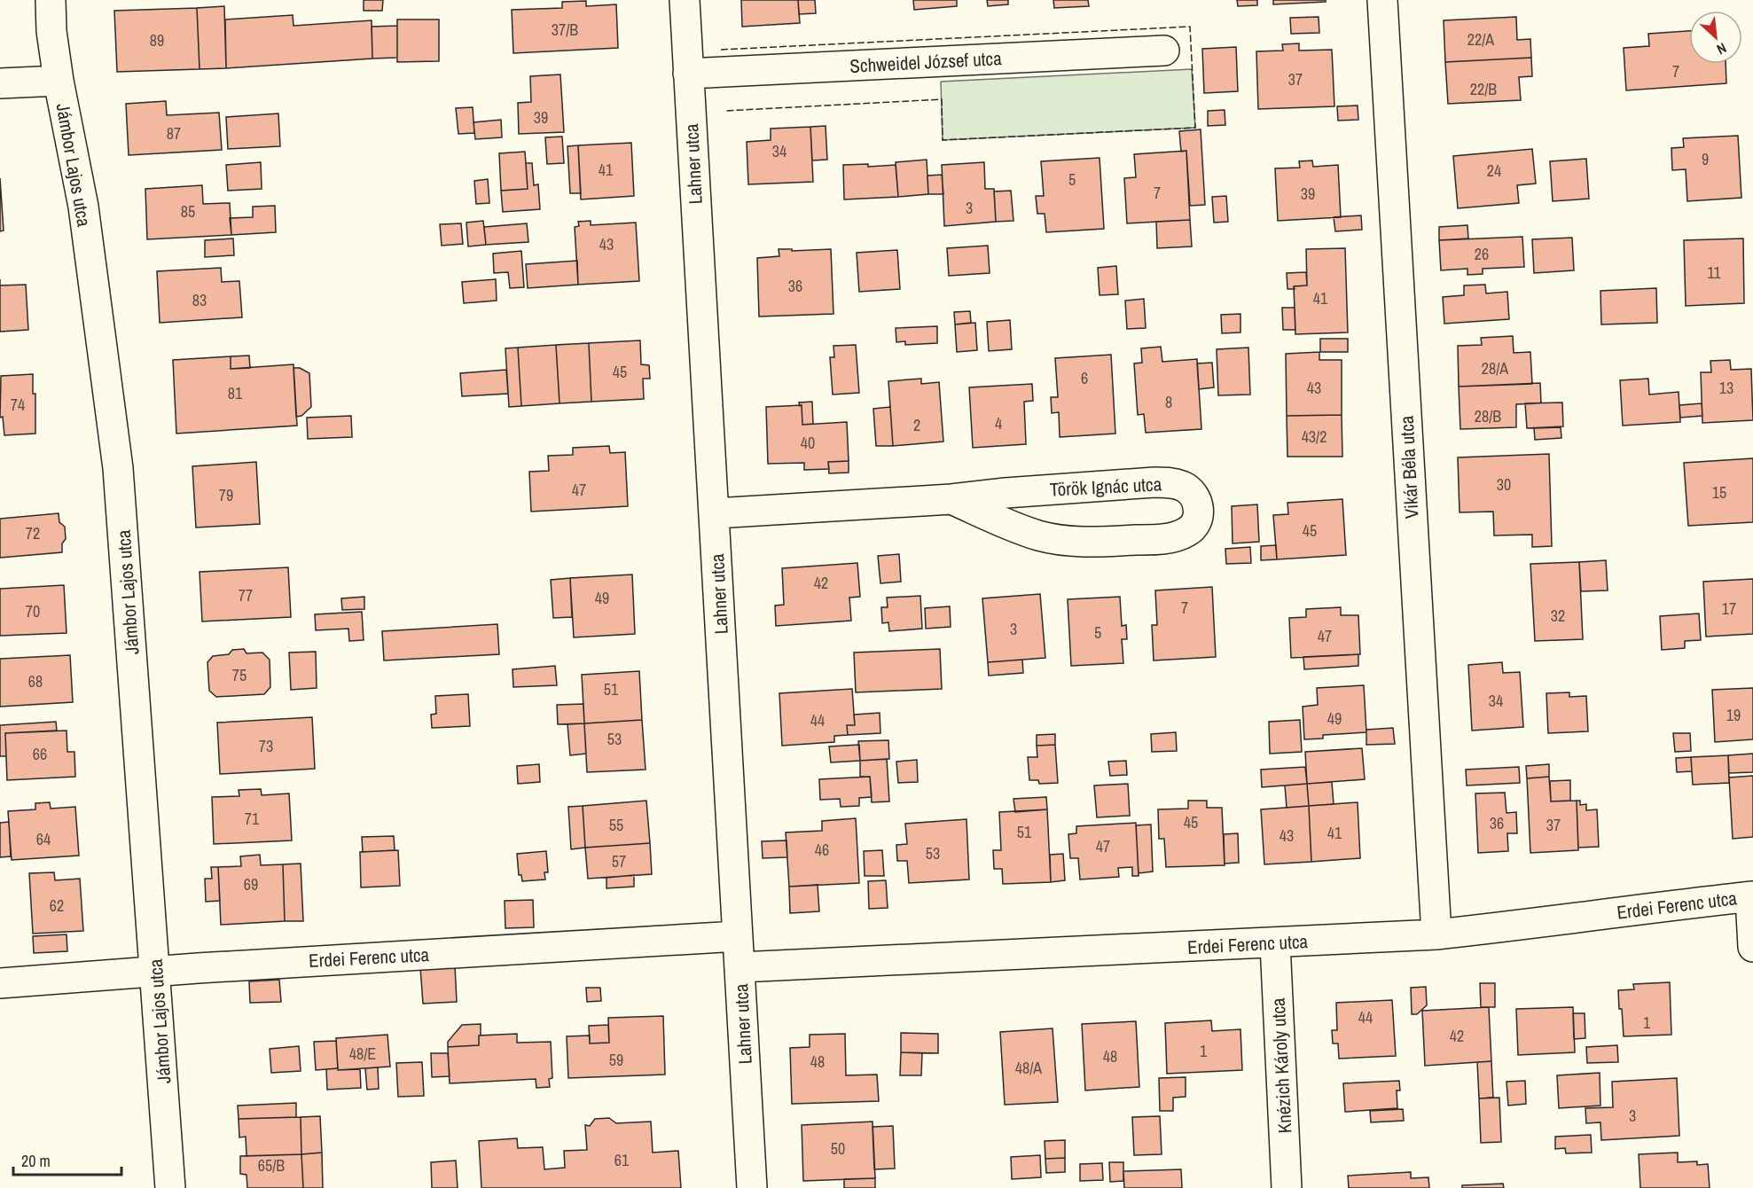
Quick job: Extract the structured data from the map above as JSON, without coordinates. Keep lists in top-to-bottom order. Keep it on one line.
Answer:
{"streets":{"street":["Schweidel József utca","Lahner utca","Jámbor Lajos utca","Vikár Béla utca","Török Ignác utca","Erdei Ferenc utca","Knézich Károly utca"]},"crossings":[["Schweidel József utca","Lahner utca"],["Lahner utca","Török Ignác utca"],["Lahner utca","Erdei Ferenc utca"],["Jámbor Lajos utca","Erdei Ferenc utca"],["Vikár Béla utca","Erdei Ferenc utca"],["Erdei Ferenc utca","Knézich Károly utca"]],"house_numbers":["37/B","22/A","89","7","37","22/B","39","87","34","9","41","24","5","7","39","3","85","43","26","11","36","41","83","28/A","45","6","43","13","81","8","74","28/B","4","2","43/2","40","30","47","15","79","45","72","42","77","49","7","17","70","32","3","5","47","75","68","51","34","19","49","44","53","73","66","71","45","36","55","37","51","41","43","64","47","46","53","57","69","62","44","1","42","1","48/E","48","59","48","48/A","3","50","61","65/B"],"scale_bar":"20 m","north":"bottom right"}
